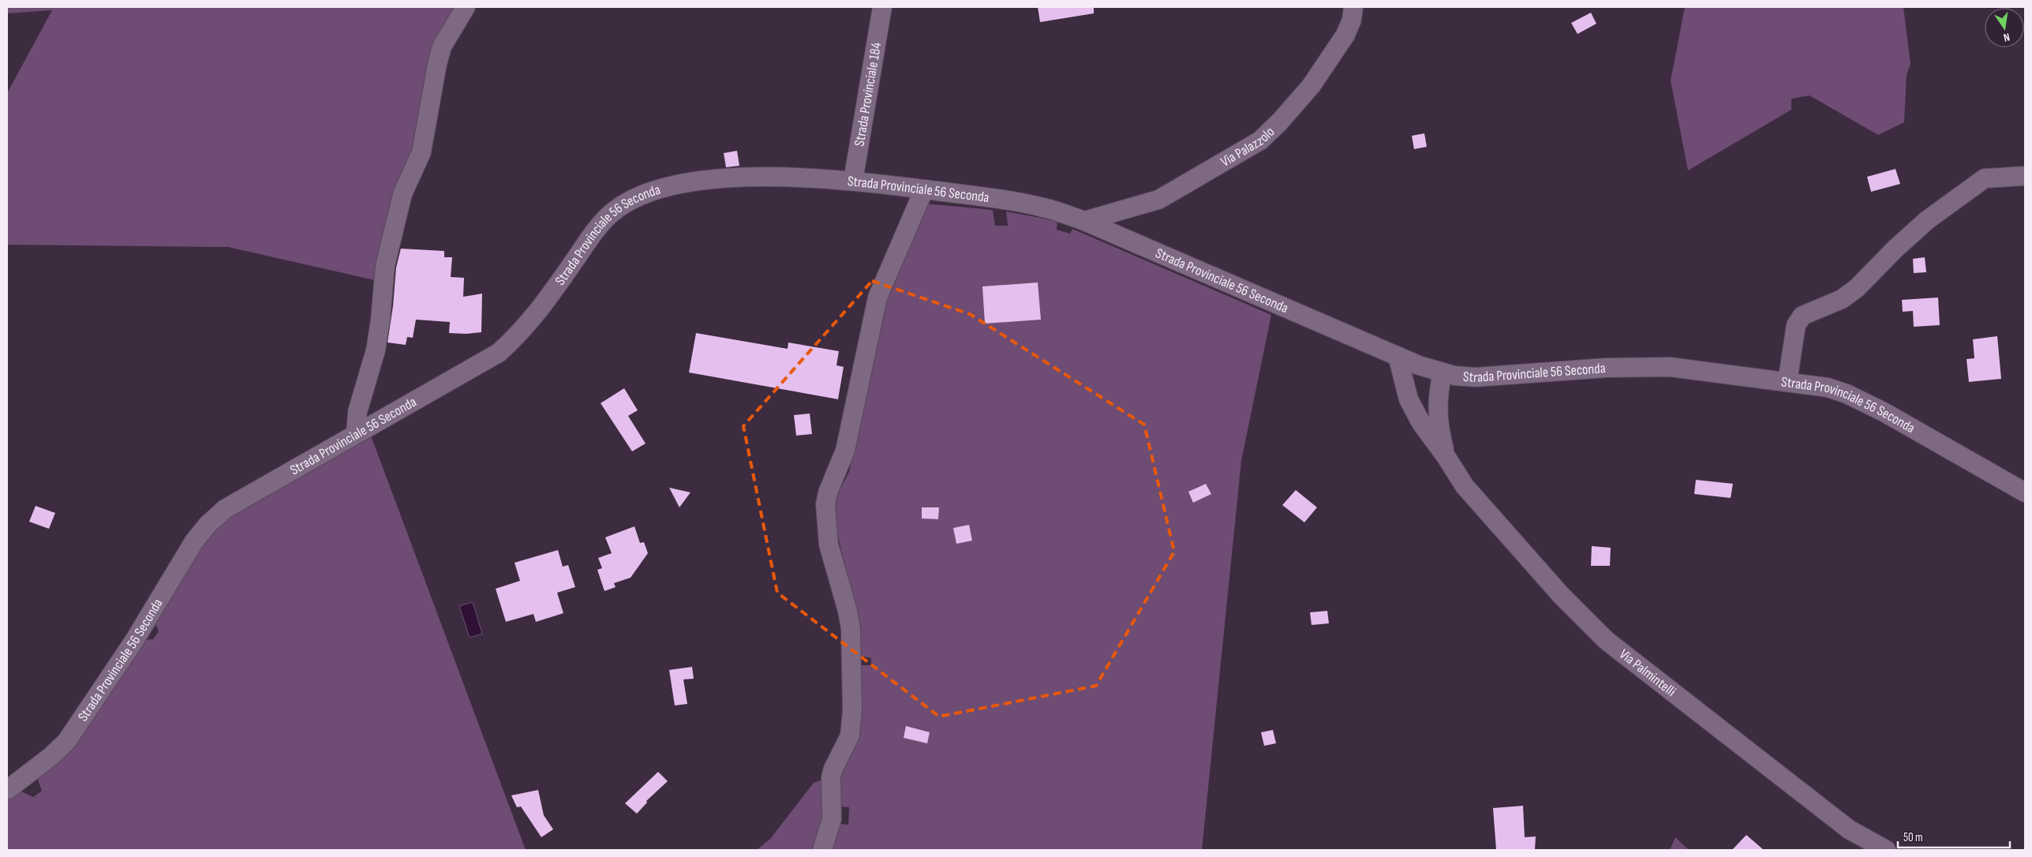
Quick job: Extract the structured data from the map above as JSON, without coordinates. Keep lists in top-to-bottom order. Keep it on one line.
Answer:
{"streets":{"street":["Strada Provinciale 184","Via Palazzolo","Strada Provinciale 56 Seconda","Via Palmintelli"]},"crossings":[["Strada Provinciale 184","Strada Provinciale 56 Seconda"],["Via Palazzolo","Strada Provinciale 56 Seconda"]],"scale_bar":"50 m","north":"bottom"}
